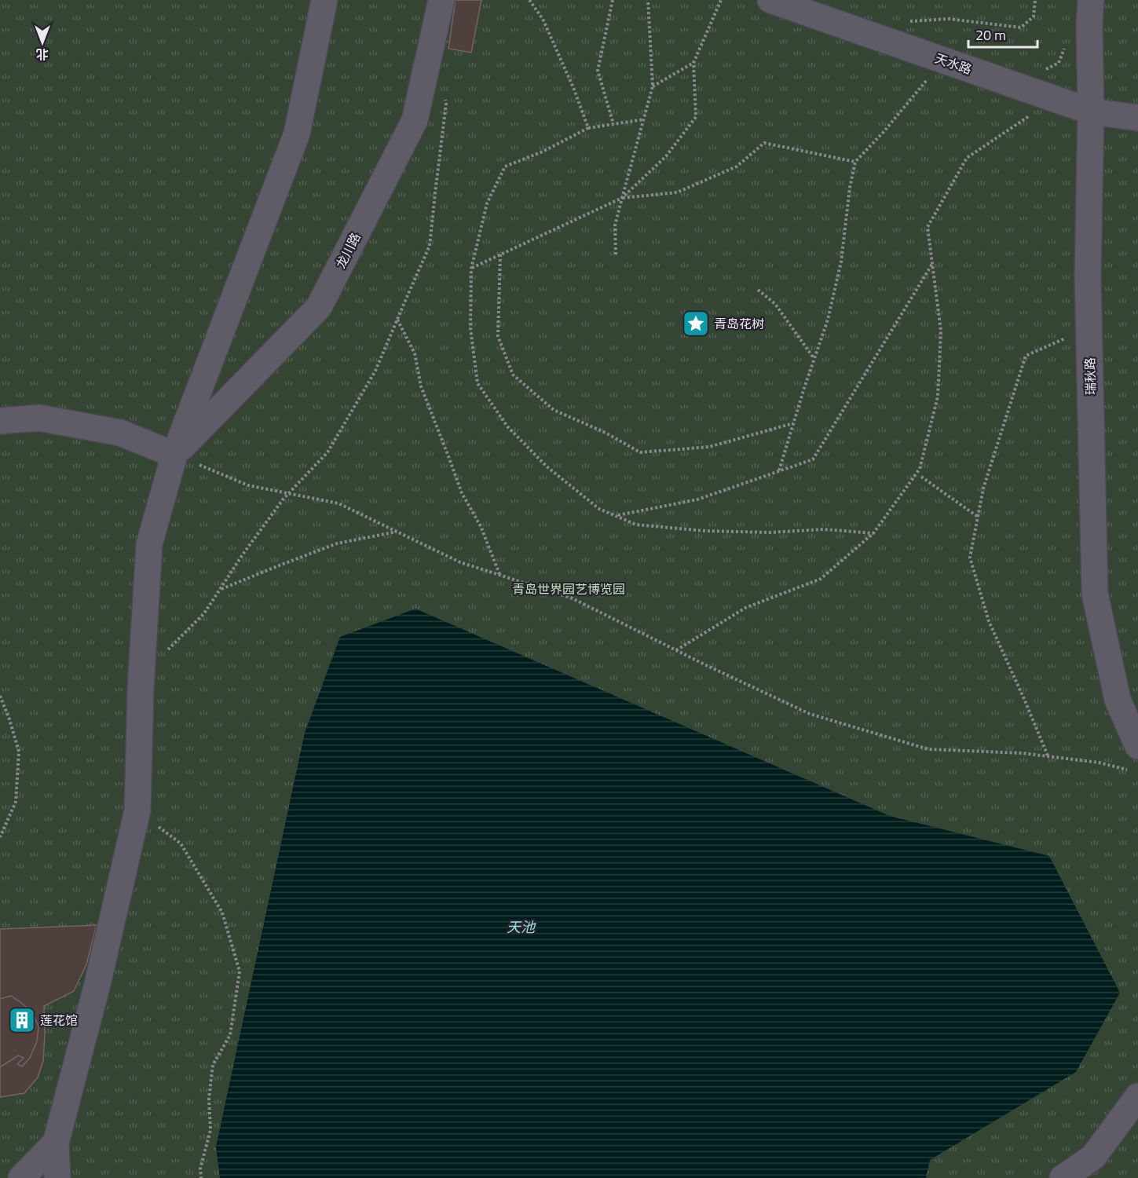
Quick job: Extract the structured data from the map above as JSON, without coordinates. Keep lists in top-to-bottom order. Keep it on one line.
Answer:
{"streets":{"street":["天水路","龙川路","瑞秋路"]},"crossings":[["天水路","瑞秋路"]],"water":["天池"],"parks":["青岛世界园艺博览园"],"places":{"place":["青岛花树"],"building":["莲花馆"]},"scale_bar":"20 m","north":"bottom"}
